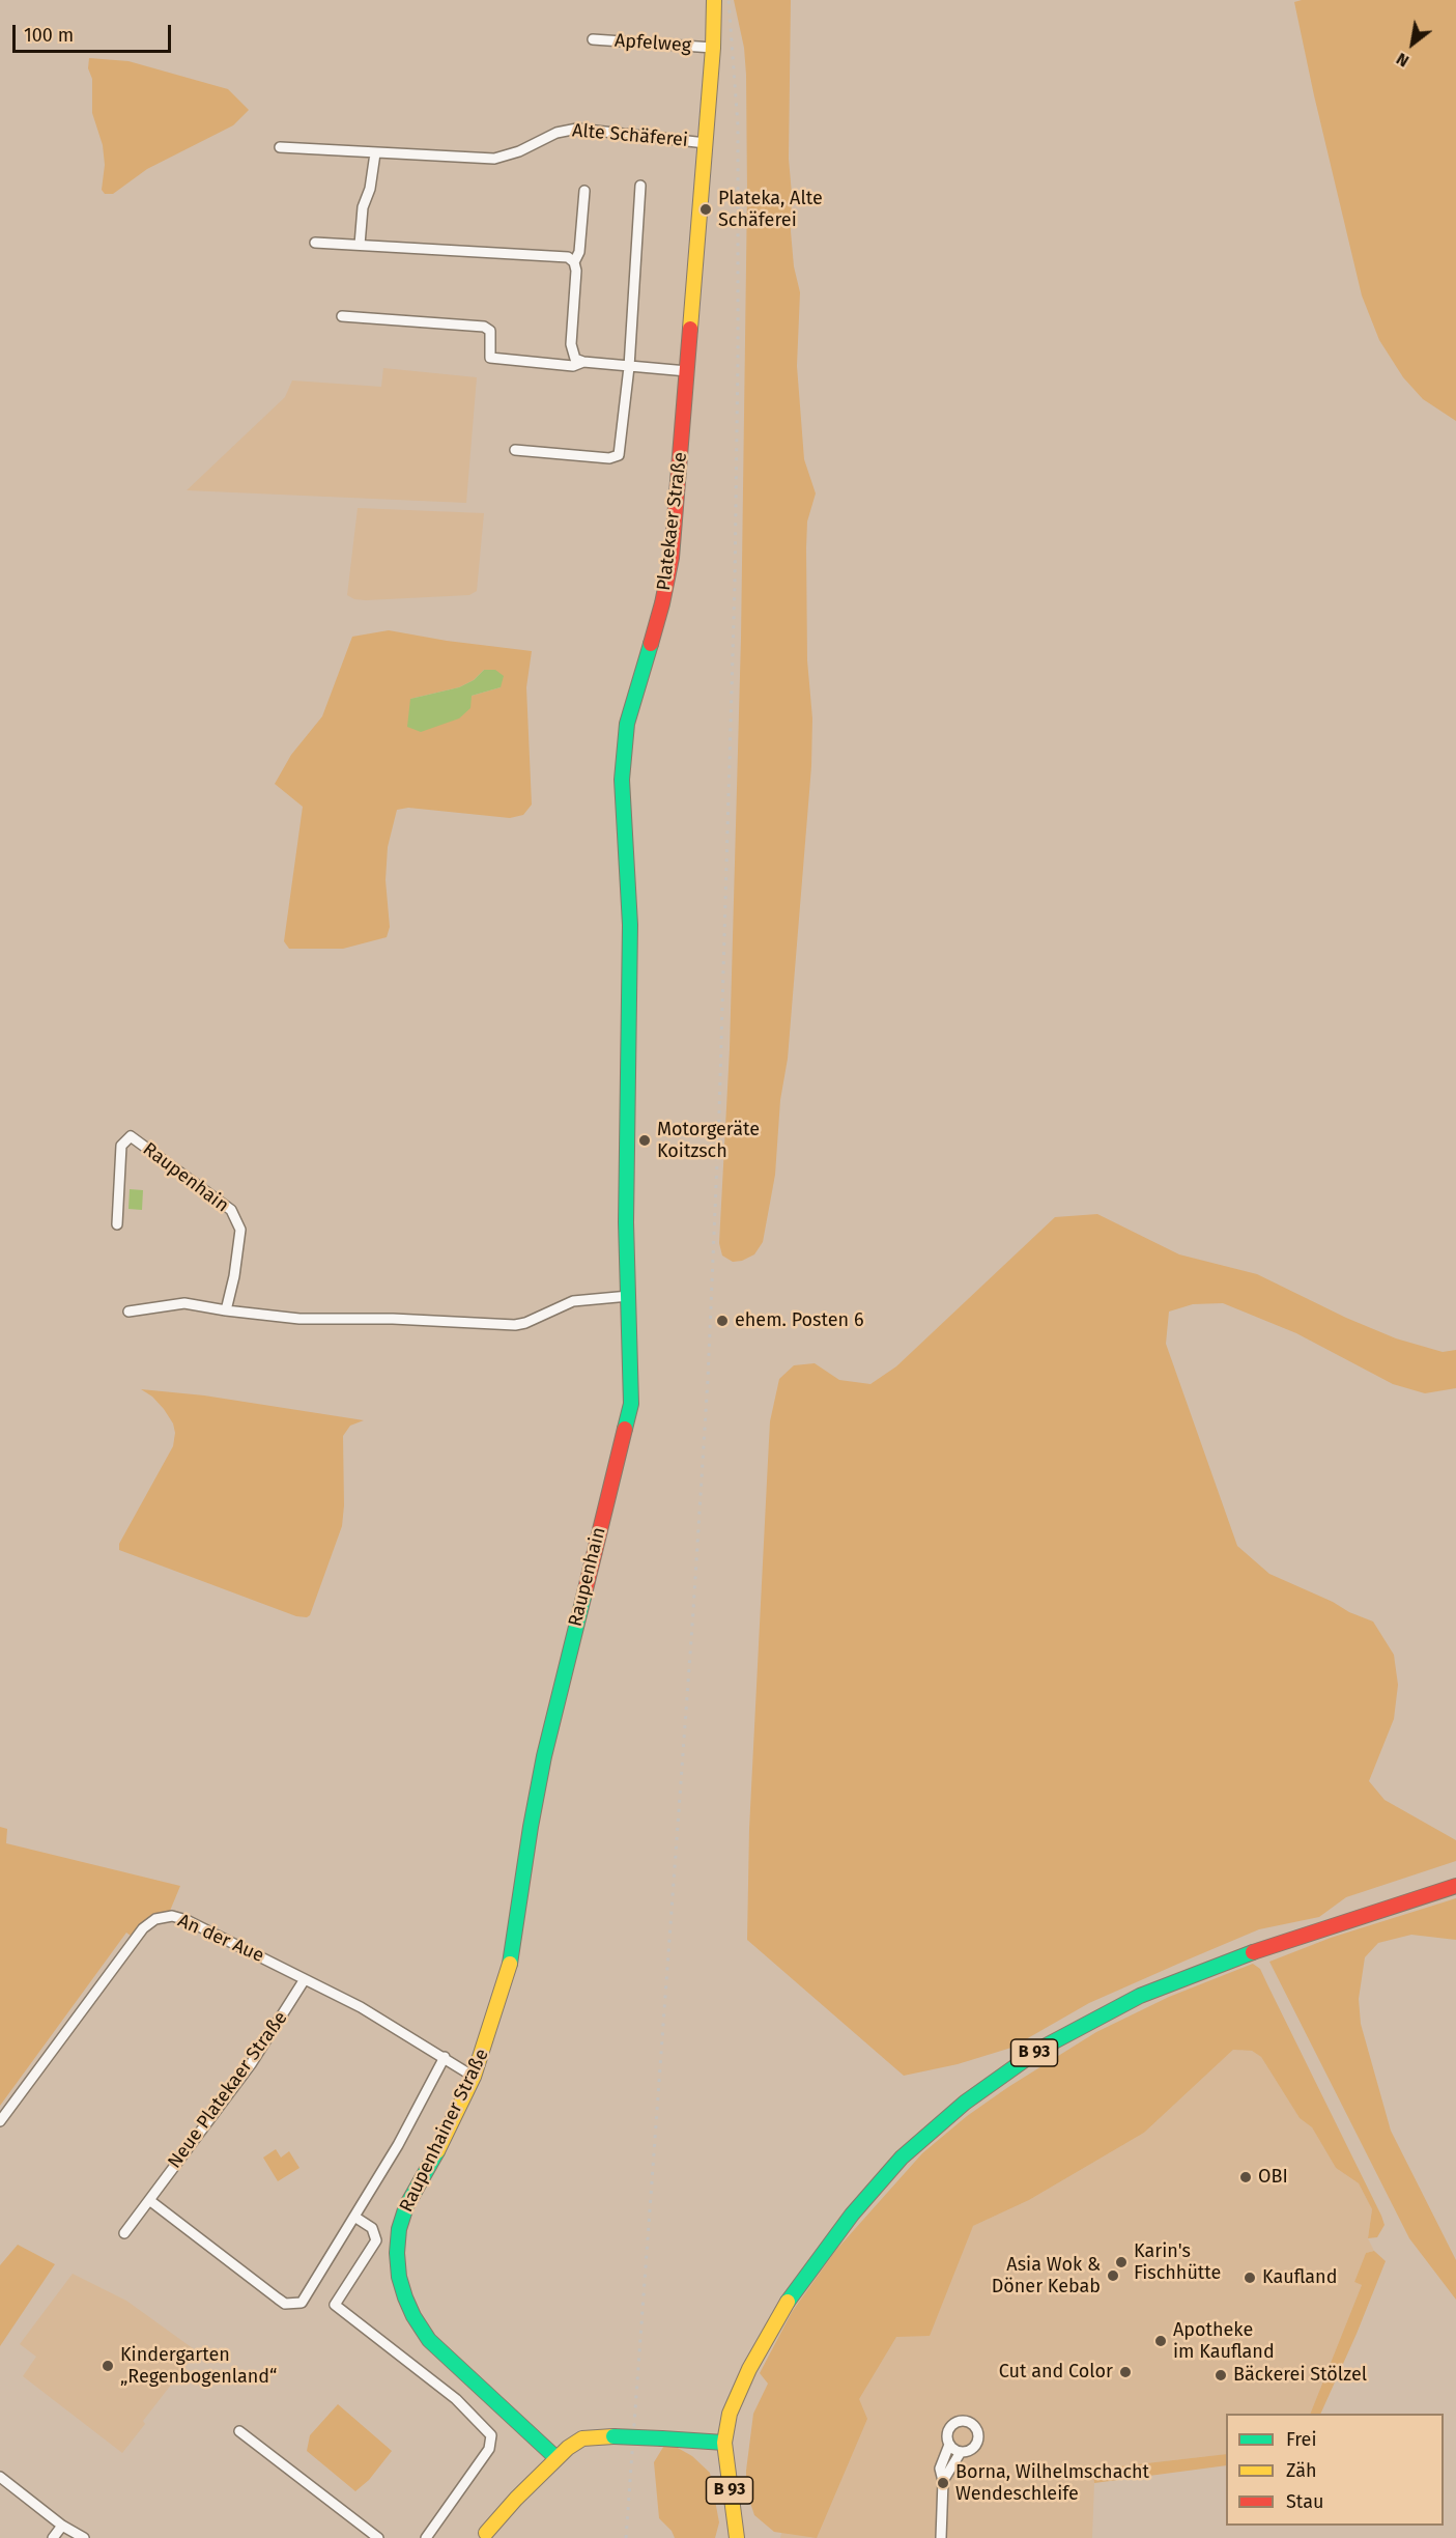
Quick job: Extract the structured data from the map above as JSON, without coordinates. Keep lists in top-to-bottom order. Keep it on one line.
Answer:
{"streets":{"street":["Apfelweg","Alte Schäferei","Platekaer Straße","Raupenhain","An der Aue","B 93","Neue Platekaer Straße","Raupenhainer Straße"]},"crossings":[["Apfelweg","Platekaer Straße"],["Alte Schäferei","Platekaer Straße"],["Platekaer Straße","Raupenhain"],["Raupenhain","Raupenhainer Straße"],["An der Aue","Neue Platekaer Straße"],["An der Aue","Raupenhainer Straße"],["Neue Platekaer Straße","Raupenhainer Straße"]],"places":["Plateka, Alte Schäferei","Motorgeräte Koitzsch","ehem. Posten 6","OBI","Karin's Fischhütte","Asia Wok & Döner Kebab","Kaufland","Apotheke im Kaufland","Kindergarten „Regenbogenland“","Cut and Color","Bäckerei Stölzel","Borna, Wilhelmschacht Wendeschleife"],"legend":["Frei","Zäh","Stau"],"scale_bar":"100 m","north":"bottom left"}
